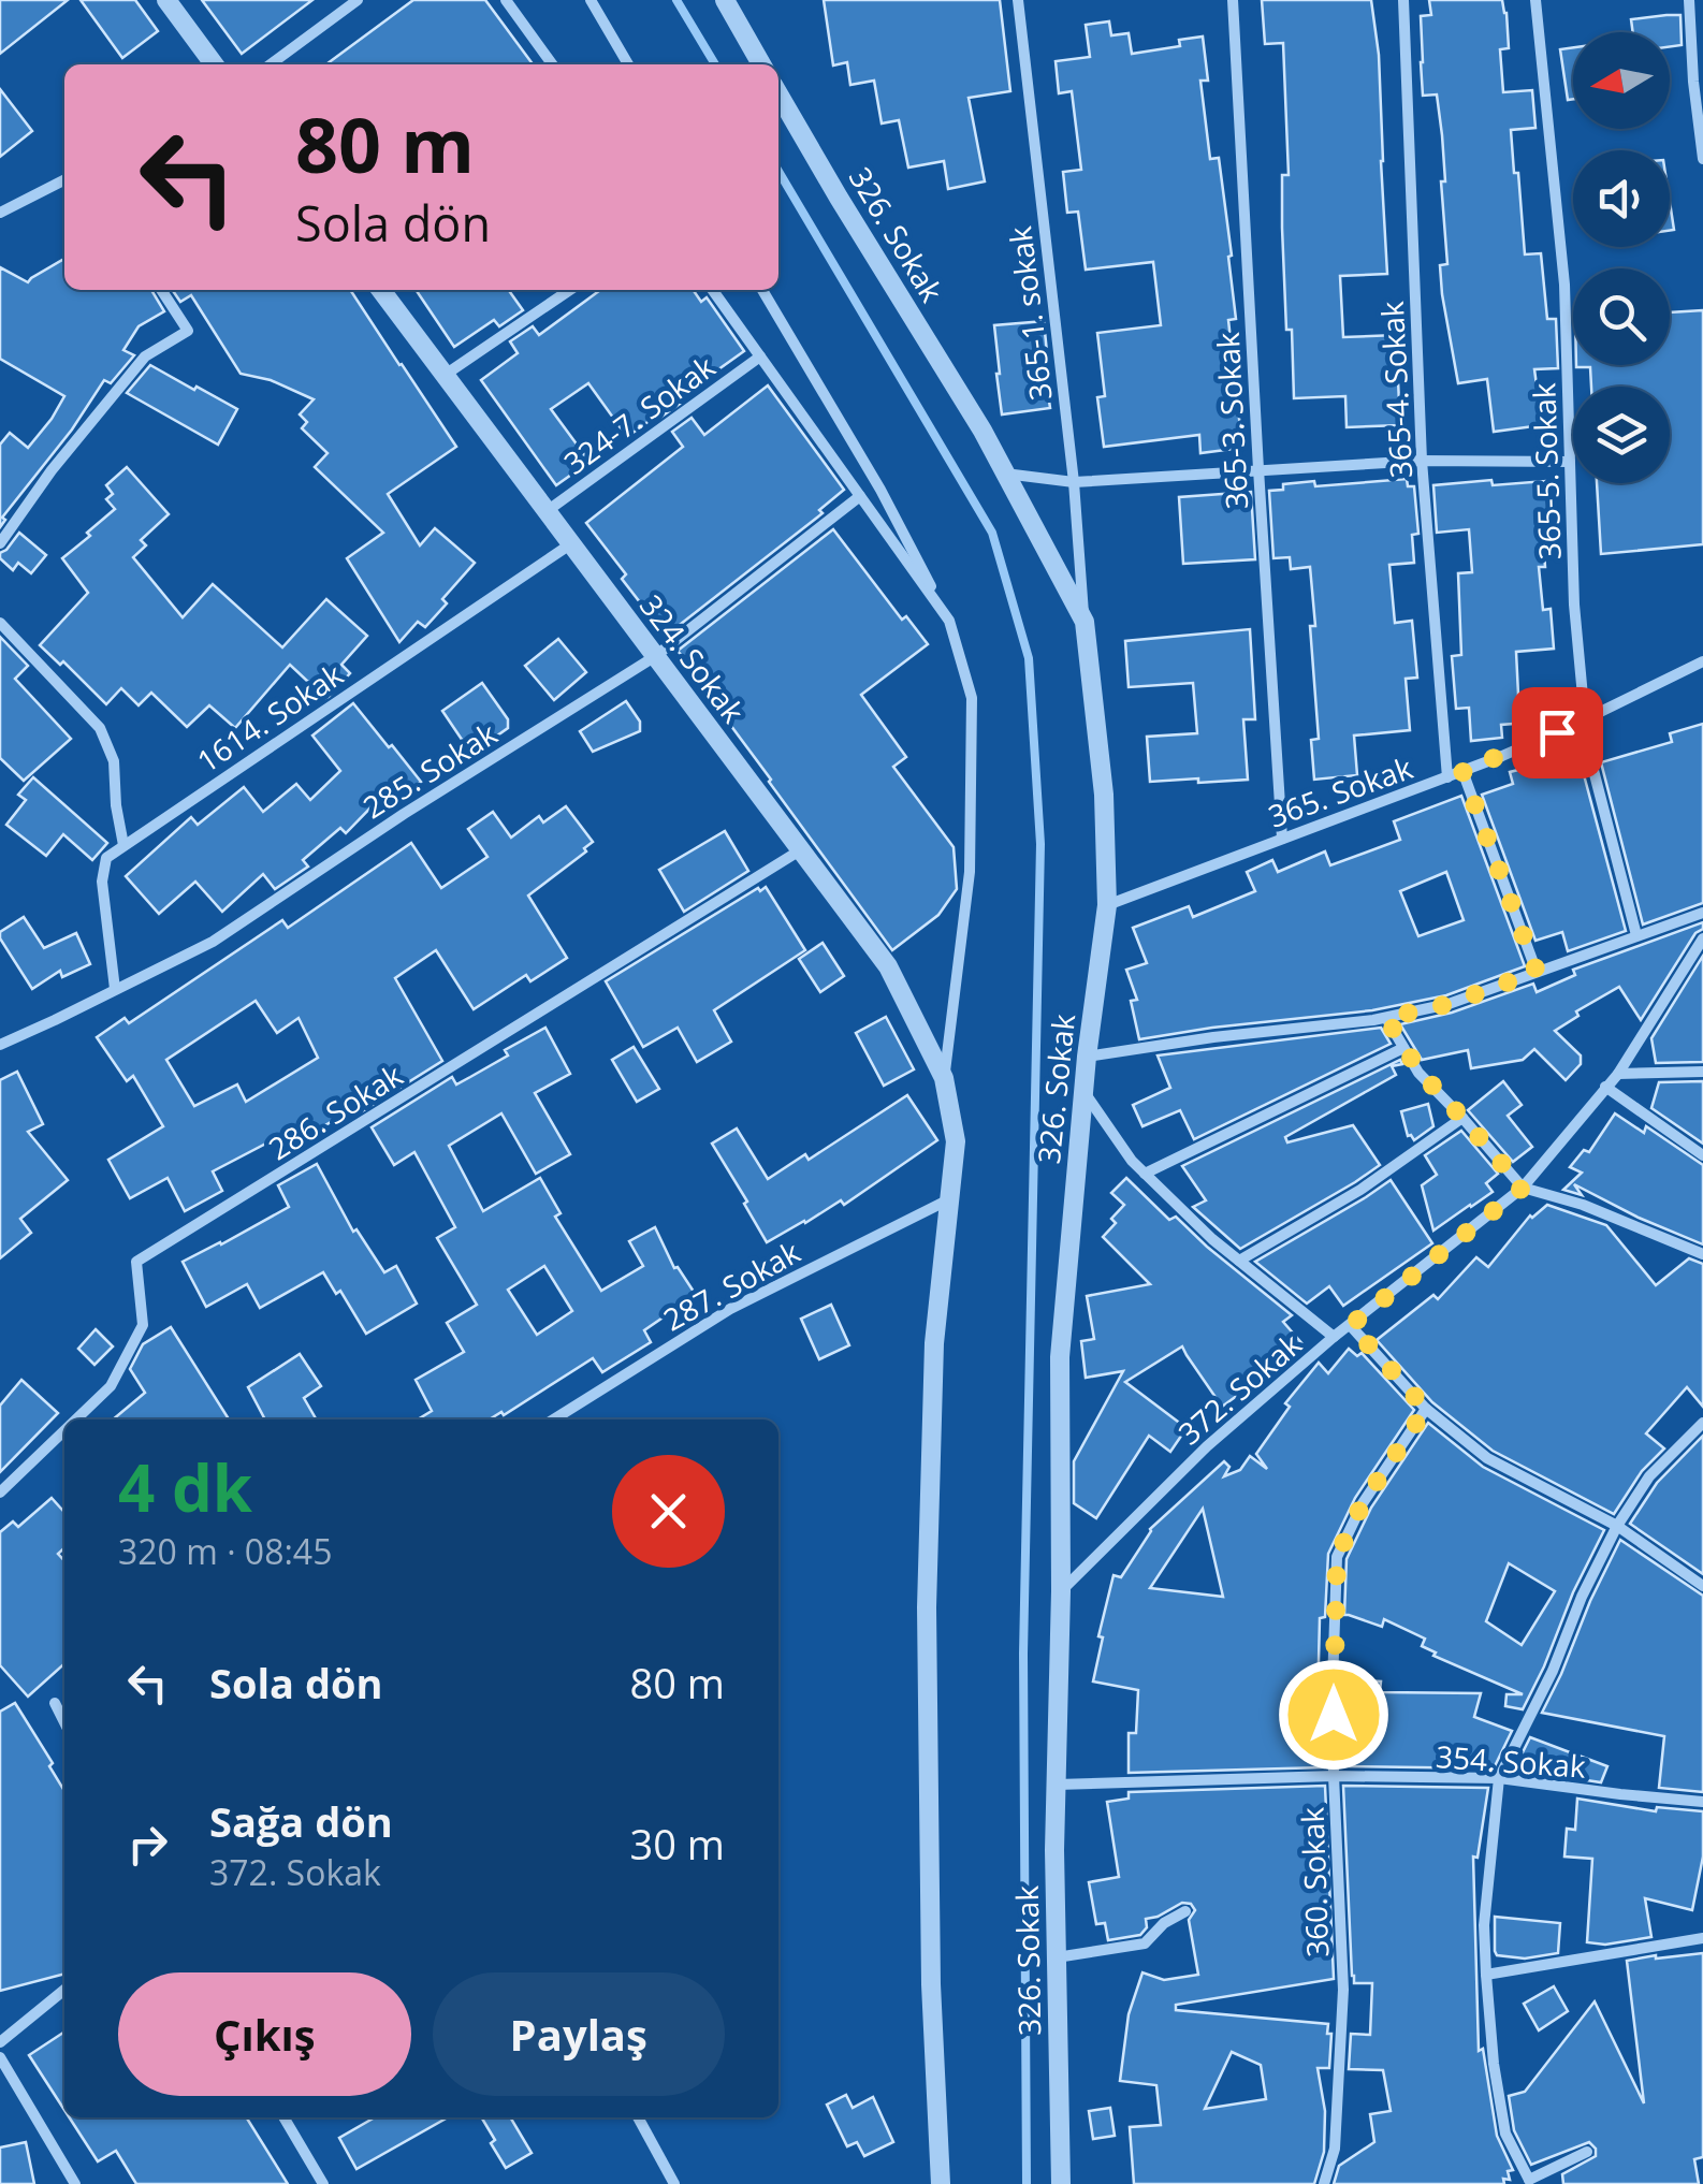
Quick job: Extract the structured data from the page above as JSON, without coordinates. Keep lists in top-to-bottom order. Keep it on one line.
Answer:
{"streets":{"street":["326. Sokak","365-1. sokak","365-4. Sokak","324-7. Sokak","365-3. Sokak","365-5. Sokak","324. Sokak","1614. Sokak","285. Sokak","365. Sokak","286. Sokak","287. Sokak","372. Sokak","354. Sokak","360. Sokak"]},"crossings":[["326. Sokak","365-1. sokak"],["326. Sokak","365. Sokak"],["326. Sokak","372. Sokak"],["326. Sokak","354. Sokak"],["365-4. Sokak","365. Sokak"],["324-7. Sokak","324. Sokak"],["365-3. Sokak","365. Sokak"],["365-5. Sokak","365. Sokak"],["324. Sokak","1614. Sokak"],["324. Sokak","285. Sokak"],["324. Sokak","286. Sokak"],["354. Sokak","360. Sokak"]],"north":"left","page":{"turn":["80 m","Sola dön"],"heading":["4 dk","320 m · 08:45"],"list":[{"name":"Sola dön","value":"80 m"},{"name":"Sağa dön","note":"372. Sokak","value":"30 m"}],"buttons":["Çıkış","Paylaş"]}}
